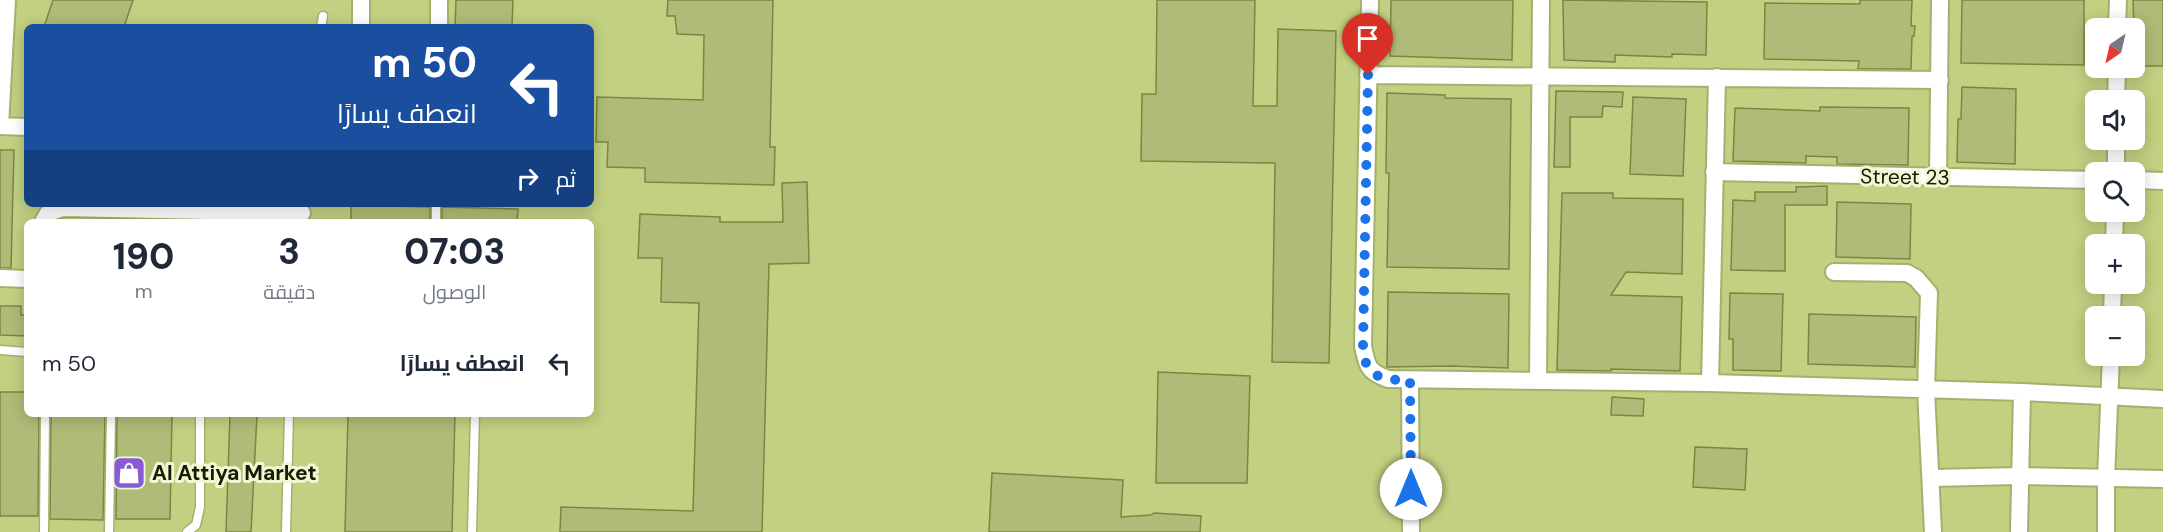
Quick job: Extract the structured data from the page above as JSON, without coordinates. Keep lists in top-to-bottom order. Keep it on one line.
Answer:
{"streets":{"street":["Street 23"]},"places":{"shop":["Al Attiya Market"]},"north":"bottom left","page":{"map_buttons":["+","−"],"turn":["50 m","انعطف يسارًا"],"then":"ثم","eta":["07:03","الوصول","3","دقيقة","190","m"],"list":[{"name":"انعطف يسارًا","value":"50 m"}]}}
